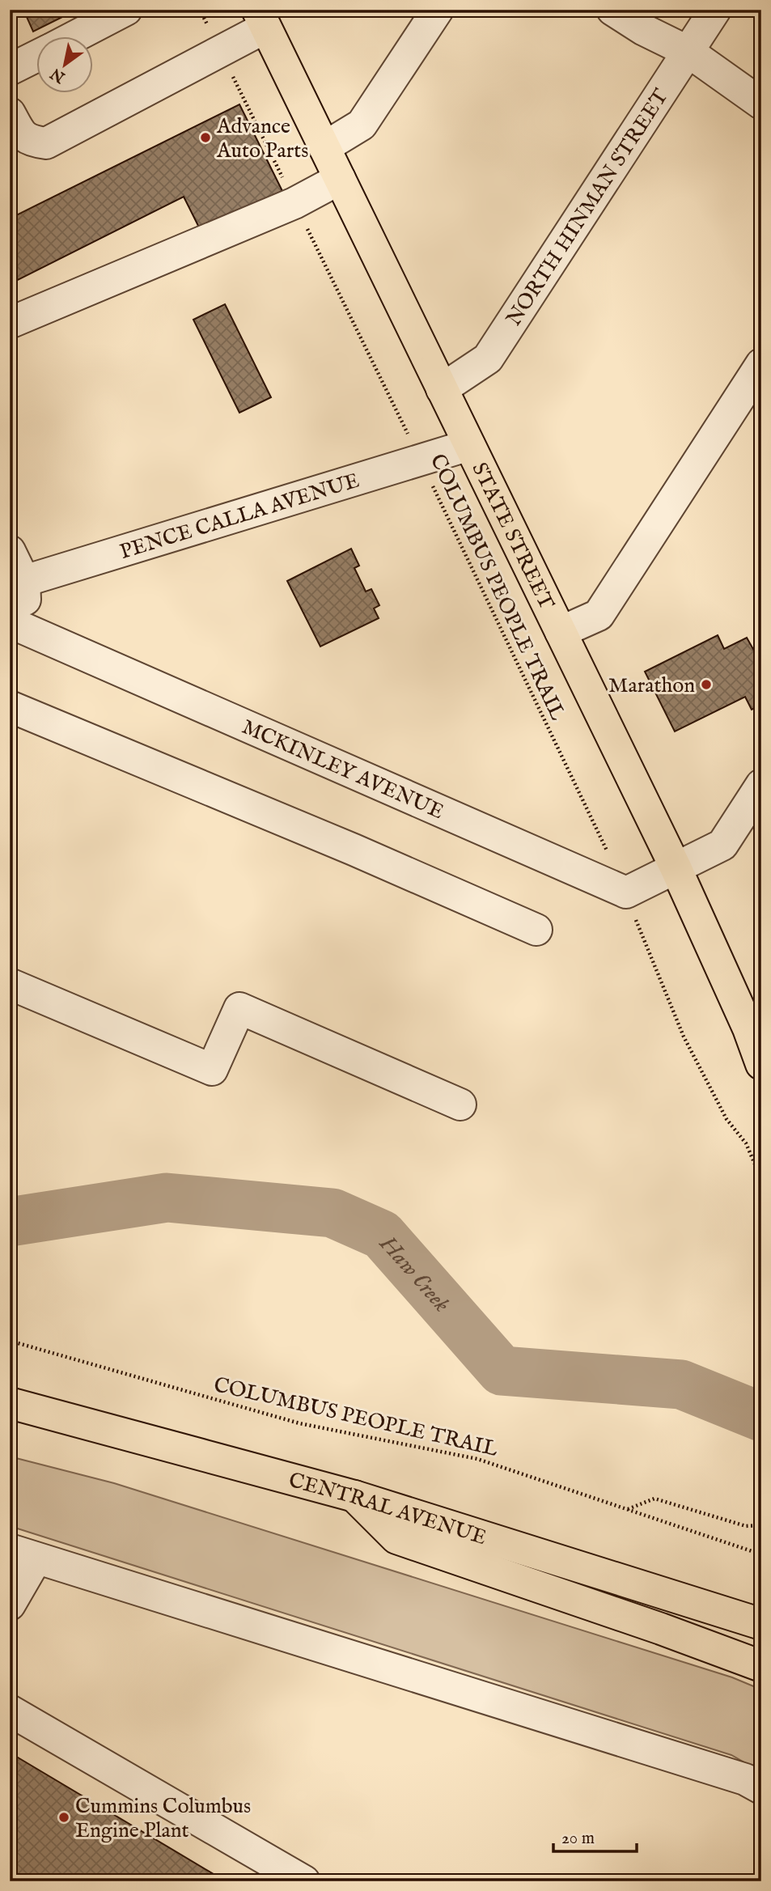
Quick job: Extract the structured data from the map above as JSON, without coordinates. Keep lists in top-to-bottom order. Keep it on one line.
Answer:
{"streets":{"main road":["STATE STREET","CENTRAL AVENUE"],"street":["NORTH HINMAN STREET","PENCE CALLA AVENUE","MCKINLEY AVENUE"],"path":["COLUMBUS PEOPLE TRAIL"]},"crossings":[["NORTH HINMAN STREET","STATE STREET"],["PENCE CALLA AVENUE","STATE STREET"],["PENCE CALLA AVENUE","COLUMBUS PEOPLE TRAIL"]],"water":["Haw Creek"],"places":["Advance Auto Parts","Marathon","Cummins Columbus Engine Plant"],"scale_bar":"20 m","north":"bottom left"}
